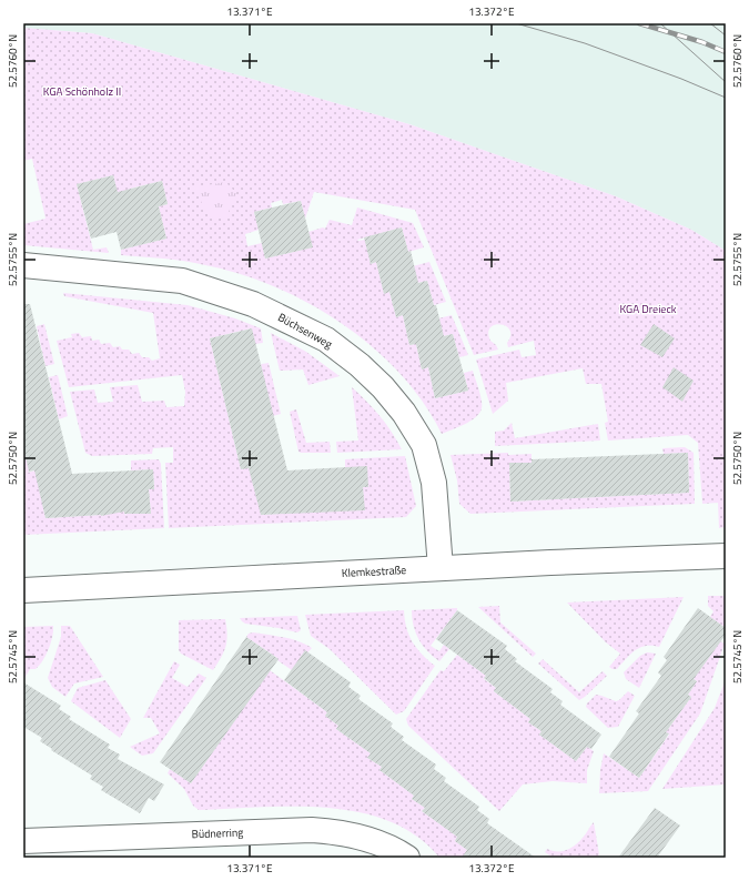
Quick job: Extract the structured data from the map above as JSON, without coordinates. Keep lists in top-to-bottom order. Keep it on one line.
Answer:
{"streets":{"street":["Büchsenweg","Klemkestraße","Büdnerring"]},"crossings":[["Büchsenweg","Klemkestraße"]],"parks":["KGA Schönholz II","KGA Dreieck"],"coordinates":["13.371°E","13.372°E","52.5760°N","52.5755°N","52.5750°N","52.5745°N"]}
